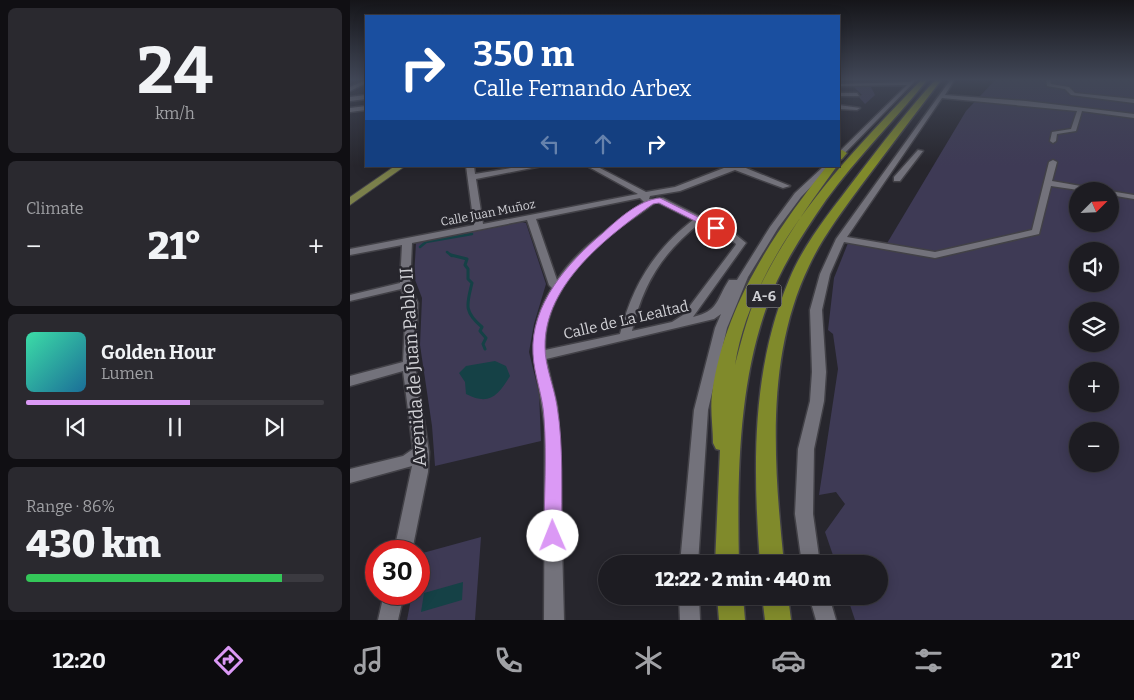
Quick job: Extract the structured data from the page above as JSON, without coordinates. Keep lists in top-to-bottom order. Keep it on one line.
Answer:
{"streets":{"highway":["A-6"],"street":["Calle Juan Muñoz","Calle de La Lealtad","Avenida de Juan Pablo II"]},"crossings":[["Calle Juan Muñoz","Avenida de Juan Pablo II"]],"north":"top right","page":{"tile":[["24","km/h"],"Climate",["Range · 86%","430 km"]],"turn":["350 m","Calle Fernando Arbex"],"map_buttons":["+","−"],"heat":["−","21°","+"],"song":["Golden Hour","Lumen"],"limit":"30","trip":"12:22 · 2 min · 440 m","tabs":["12:20","21°"]}}
